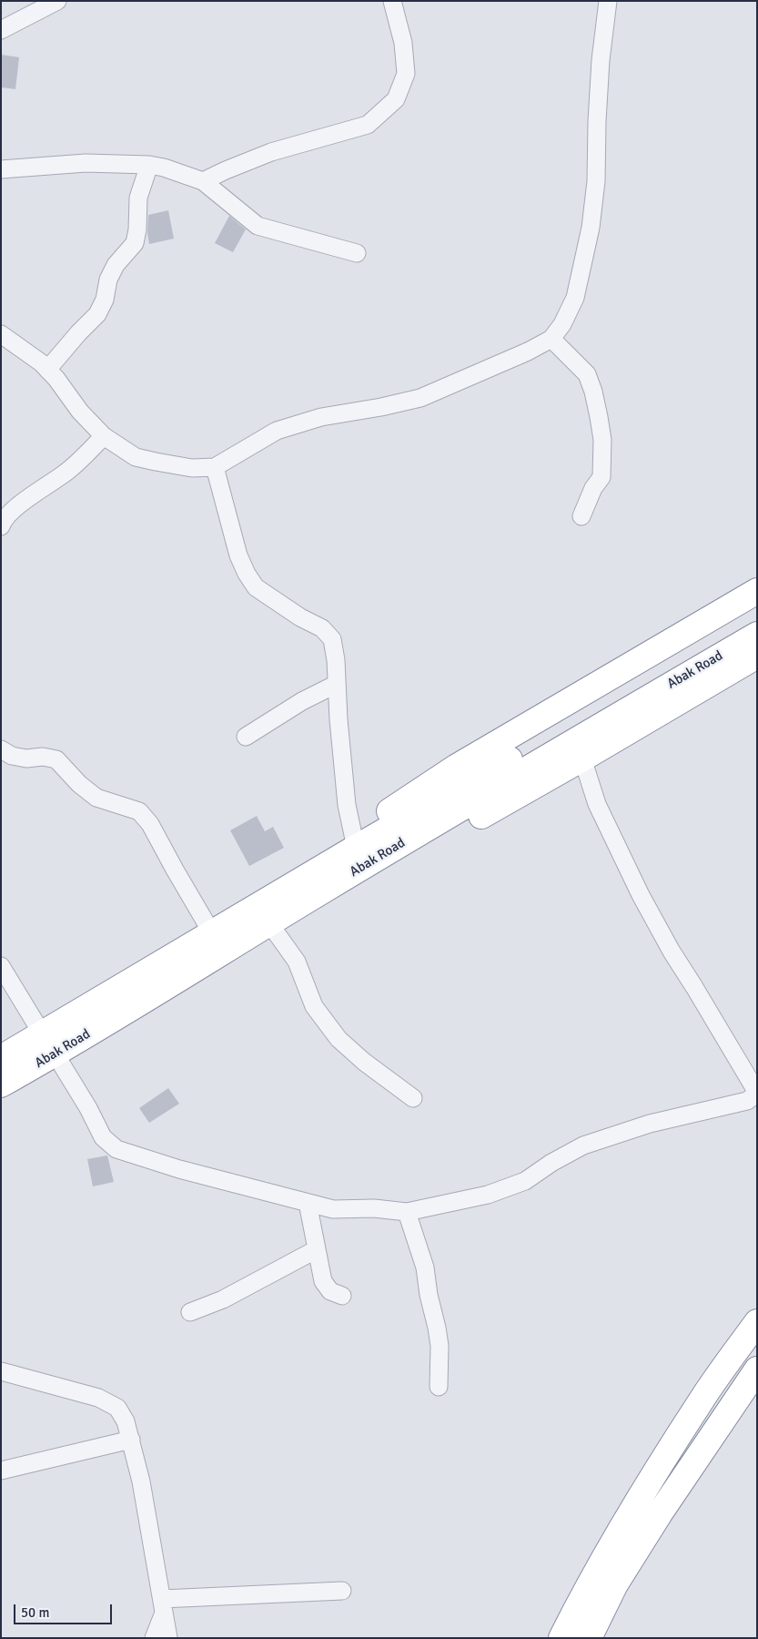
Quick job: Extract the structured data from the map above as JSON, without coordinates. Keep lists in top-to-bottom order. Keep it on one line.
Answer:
{"streets":{"highway":["Abak Road"]},"scale_bar":"50 m"}
